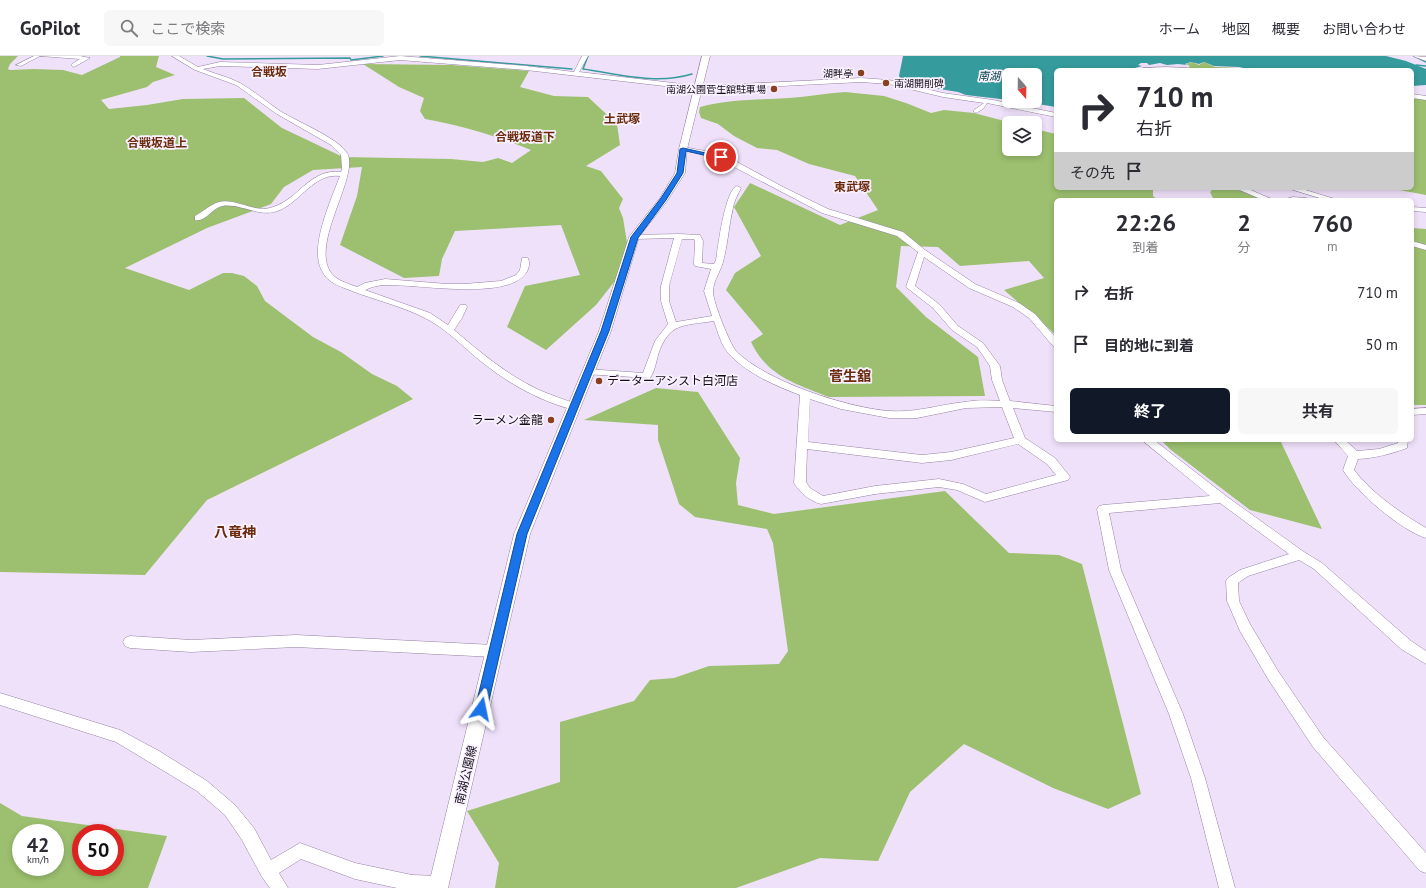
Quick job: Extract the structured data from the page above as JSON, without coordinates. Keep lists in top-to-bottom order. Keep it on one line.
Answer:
{"streets":{"main road":["南湖公園線"]},"districts":["合戦坂","土武塚","合戦坂道下","合戦坂道上","東武塚","菅生舘","八竜神"],"water":["南湖"],"places":["湖畔亭","南湖開削碑","南湖公園菅生舘駐車場","データーアシスト白河店","ラーメン金龍"],"north":"bottom","page":{"header":"GoPilot","search":"ここで検索","nav":["ホーム","地図","概要","お問い合わせ"],"turn":["710 m","右折"],"then":"その先","eta":["22:26","到着","2","分","760","m"],"list":[{"name":"右折","value":"710 m"},{"name":"目的地に到着","value":"50 m"}],"buttons":["終了","共有"],"speed":"42 km/h","limit":"50"}}
